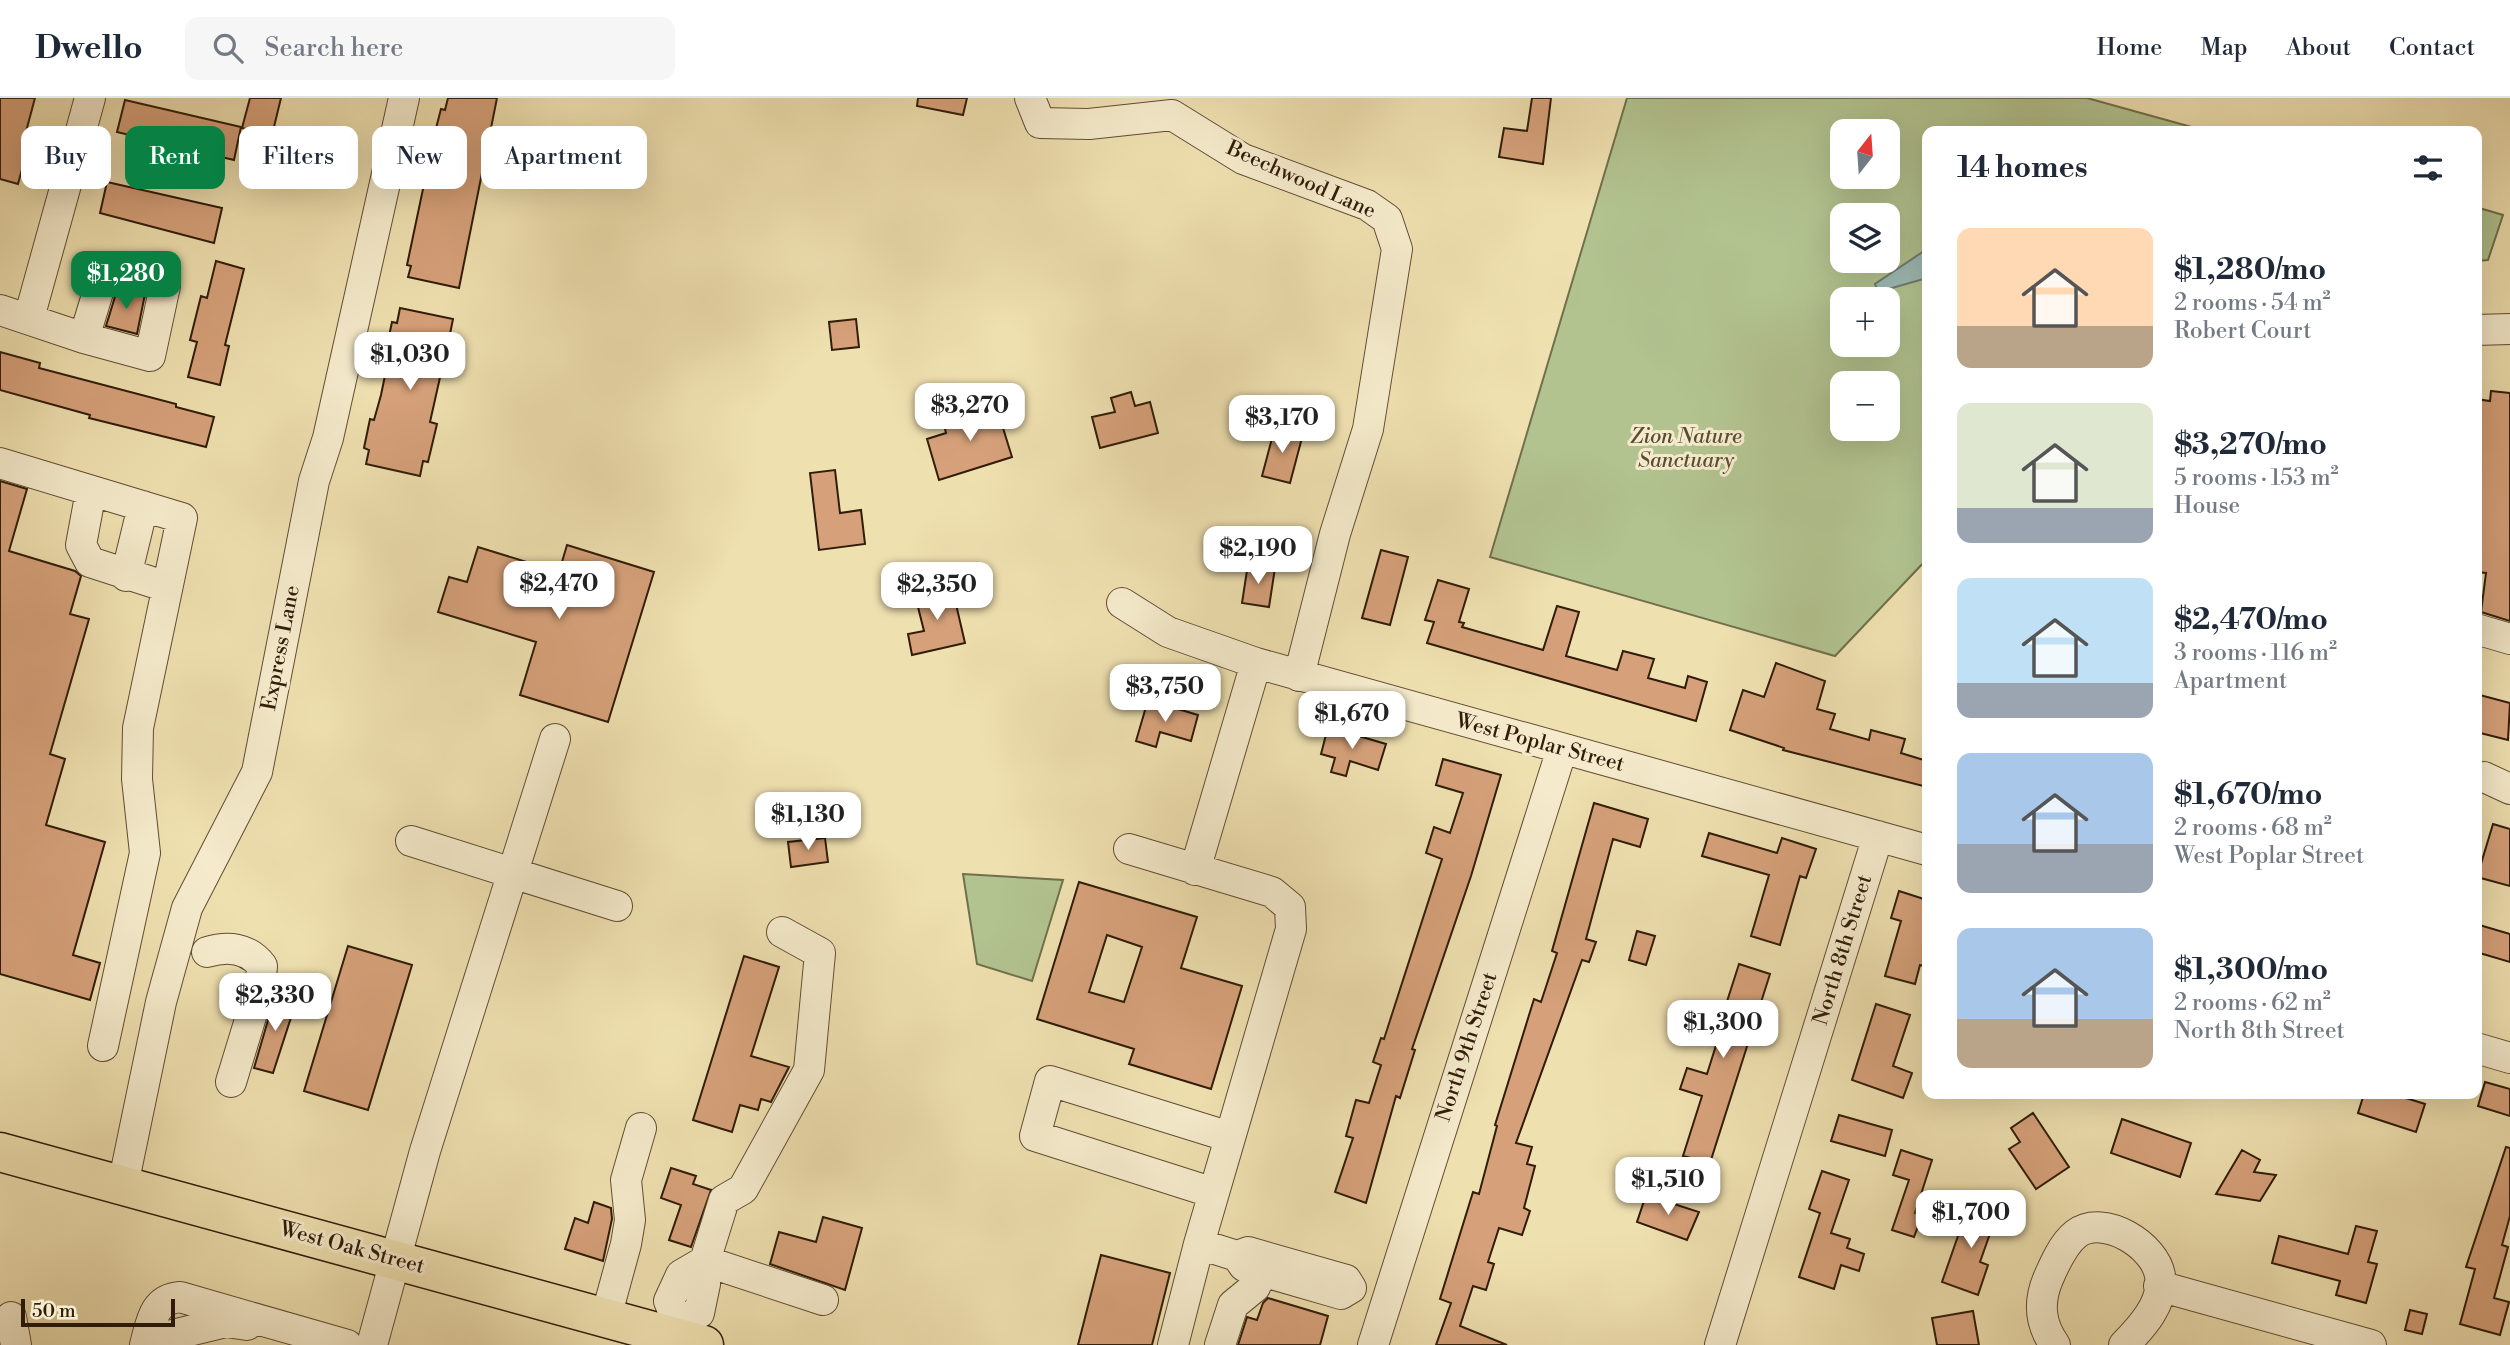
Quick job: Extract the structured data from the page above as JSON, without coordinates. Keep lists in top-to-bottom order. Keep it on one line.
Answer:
{"streets":{"main road":["West Oak Street"],"street":["Beechwood Lane","Express Lane","West Poplar Street","North 8th Street","North 9th Street"]},"crossings":[["Beechwood Lane","West Poplar Street"],["Express Lane","West Oak Street"],["West Poplar Street","North 8th Street"],["West Poplar Street","North 9th Street"]],"parks":["Zion Nature Sanctuary"],"scale_bar":"50 m","north":"top","page":{"header":"Dwello","search":"Search here","nav":["Home","Map","About","Contact"],"map_buttons":["+","−"],"chip":["Buy","Rent","Filters","New","Apartment"],"heading":"14 homes","list":[{"name":"$1,280/mo","note":"2 rooms · 54 m² · Robert Court"},{"name":"$3,270/mo","note":"5 rooms · 153 m² · House"},{"name":"$2,470/mo","note":"3 rooms · 116 m² · Apartment"},{"name":"$1,670/mo","note":"2 rooms · 68 m² · West Poplar Street"},{"name":"$1,300/mo","note":"2 rooms · 62 m² · North 8th Street"}],"price":["$1,280","$1,030","$3,270","$3,170","$2,190","$2,470","$2,350","$3,750","$1,670","$1,130","$2,330","$1,300","$1,510","$1,700"],"scale":"50 m"}}
